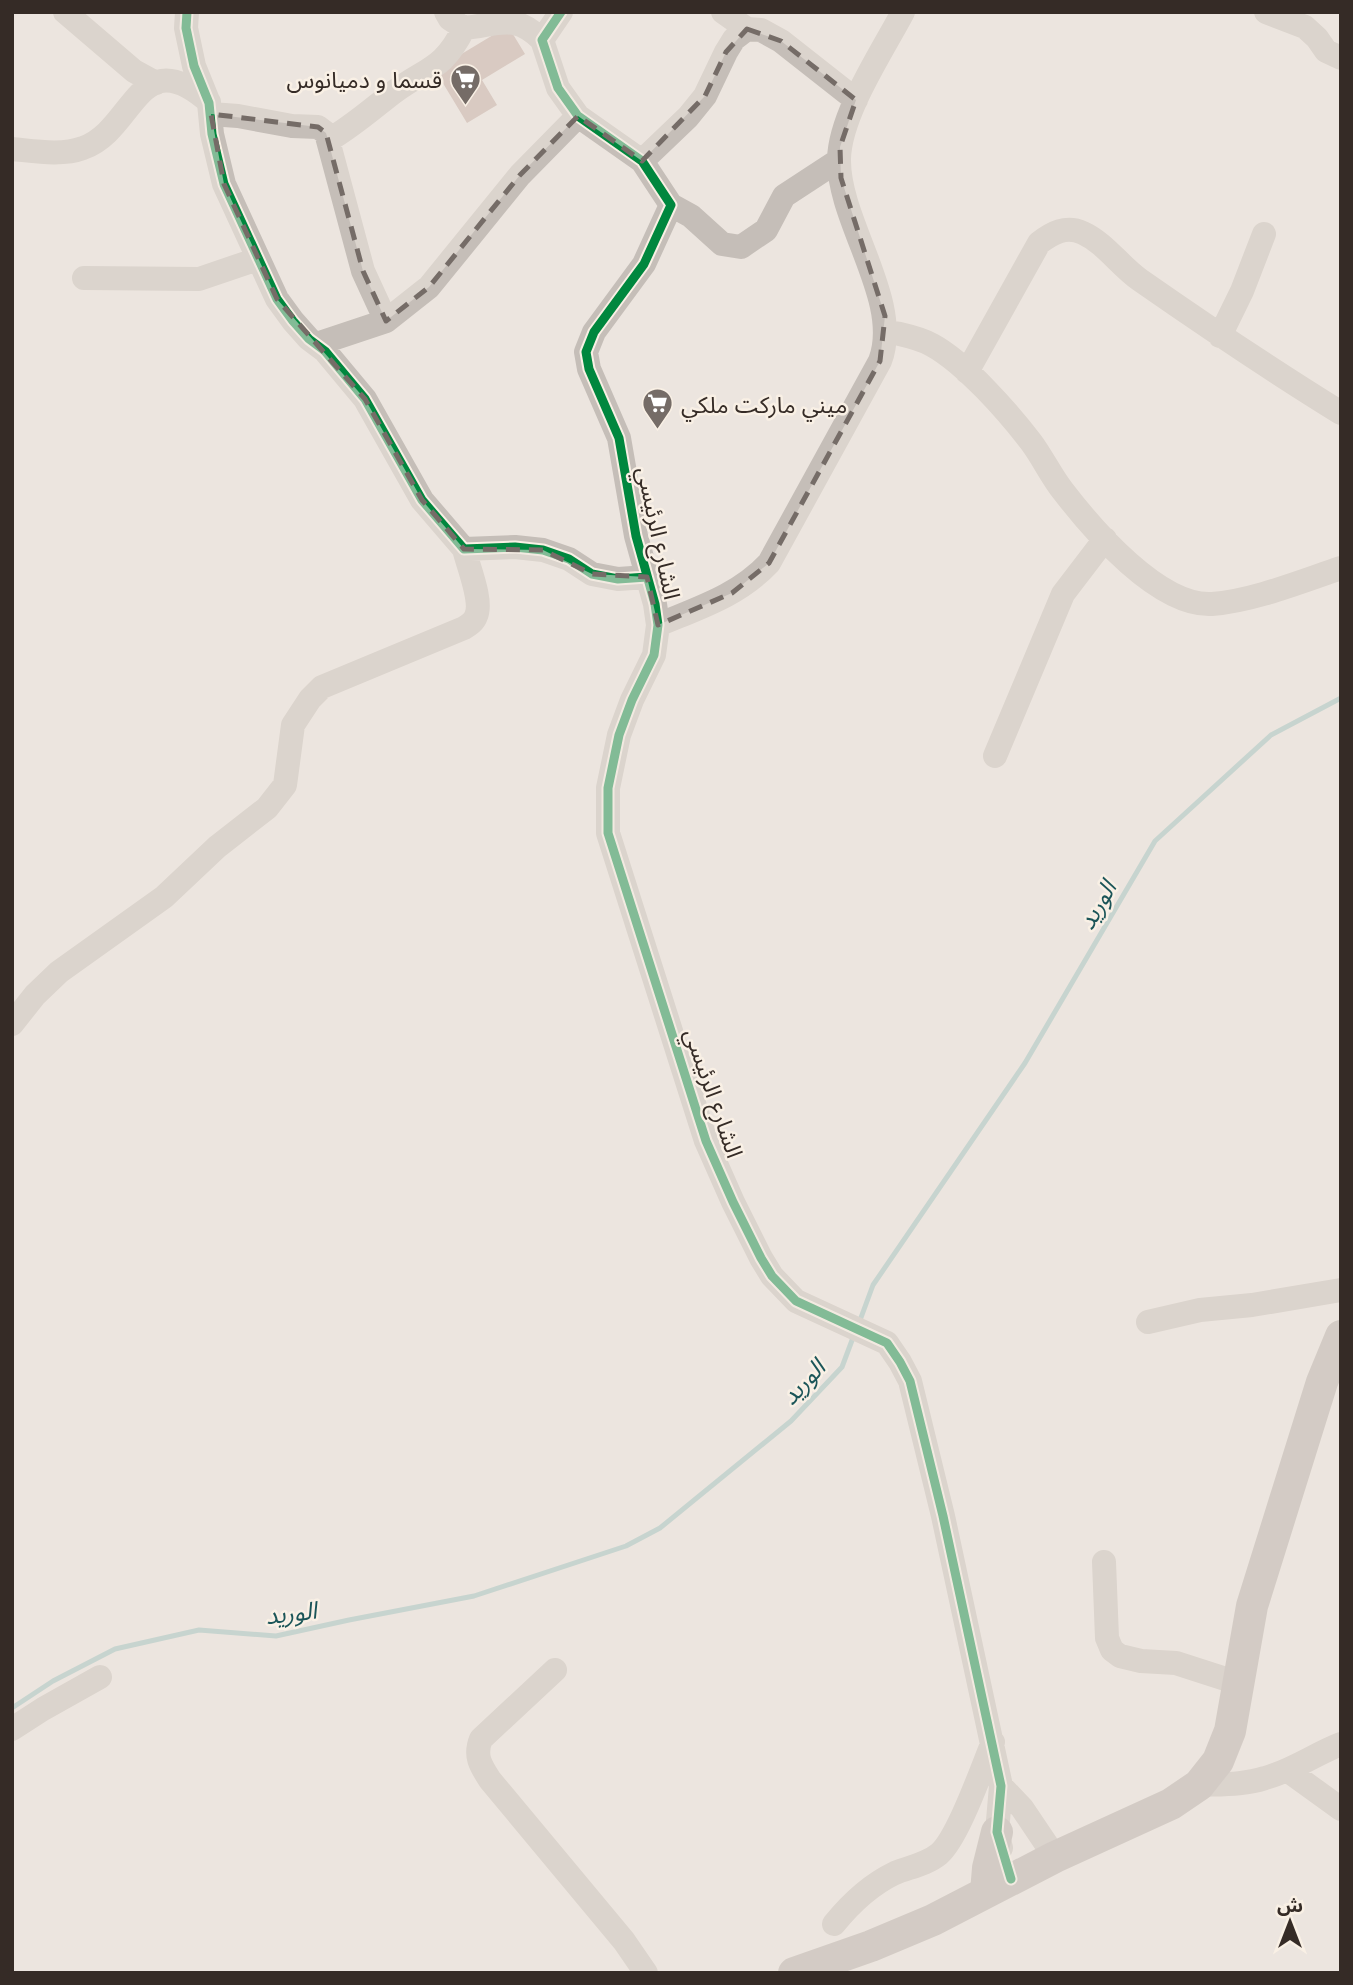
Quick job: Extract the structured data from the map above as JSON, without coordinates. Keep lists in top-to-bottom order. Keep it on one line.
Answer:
{"streets":{"street":["الشارع الرئيسي"]},"water":["الوريد"],"places":{"supermarket":["قسما و دميانوس","ميني ماركت ملكي"]},"north":"top"}
